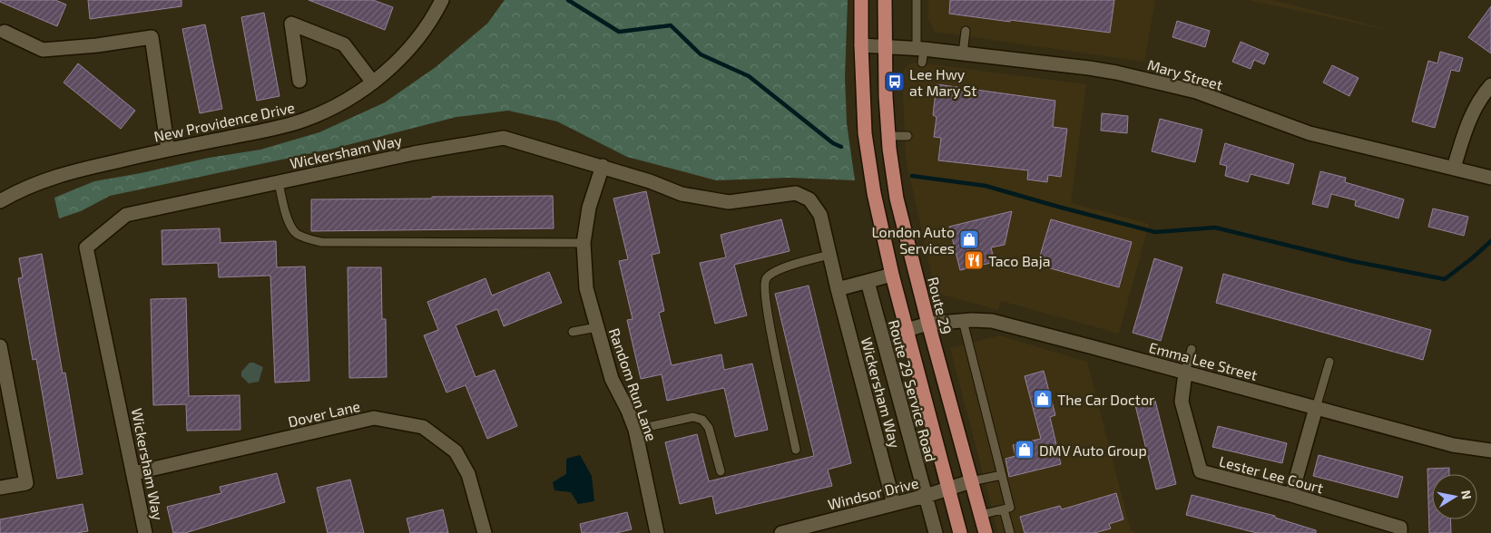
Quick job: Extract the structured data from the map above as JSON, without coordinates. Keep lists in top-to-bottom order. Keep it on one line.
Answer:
{"streets":{"main road":["Route 29"],"street":["Mary Street","New Providence Drive","Wickersham Way","Emma Lee Street","Random Run Lane","Route 29 Service Road","Dover Lane","Lester Lee Court","Windsor Drive"]},"crossings":[["Mary Street","Route 29"],["Wickersham Way","Random Run Lane"],["Wickersham Way","Dover Lane"],["Wickersham Way","Windsor Drive"],["Route 29","Emma Lee Street"],["Route 29","Windsor Drive"],["Emma Lee Street","Lester Lee Court"],["Route 29 Service Road","Windsor Drive"]],"places":{"bus stop":["Lee Hwy at Mary St"],"shop":["London Auto Services","The Car Doctor","DMV Auto Group"],"restaurant":["Taco Baja"]},"north":"right"}
